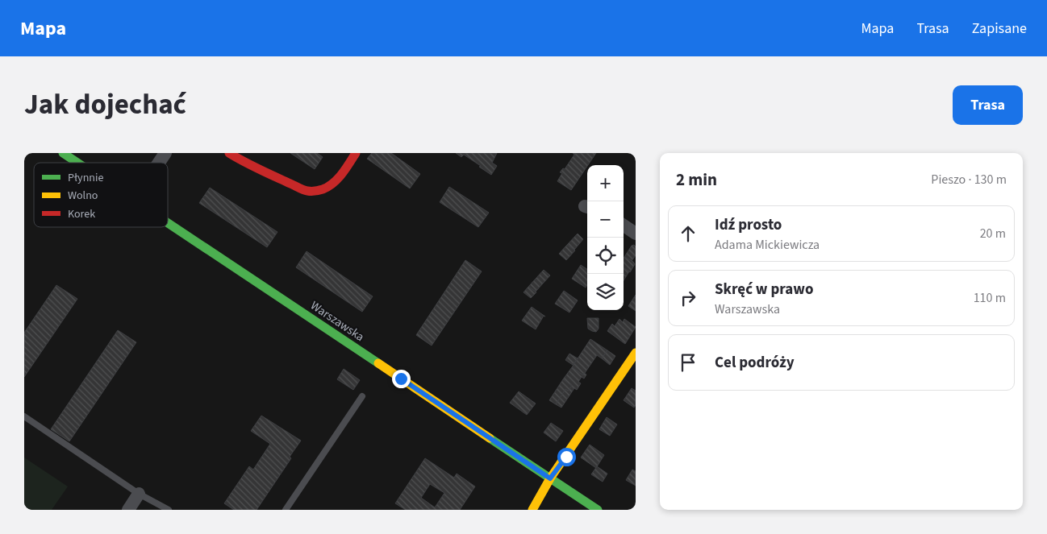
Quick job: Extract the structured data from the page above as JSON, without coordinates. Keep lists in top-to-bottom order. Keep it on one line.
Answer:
{"streets":{"main road":["Warszawska"]},"legend":["Płynnie","Wolno","Korek"],"page":{"header":"Mapa","nav":["Mapa","Trasa","Zapisane"],"title":"Jak dojechać","buttons":"Trasa","heading":["2 min","Pieszo · 130 m"],"map_buttons":["+","−"],"list":[["Idź prosto","Adama Mickiewicza","20 m"],["Skręć w prawo","Warszawska","110 m"],"Cel podróży"]}}
